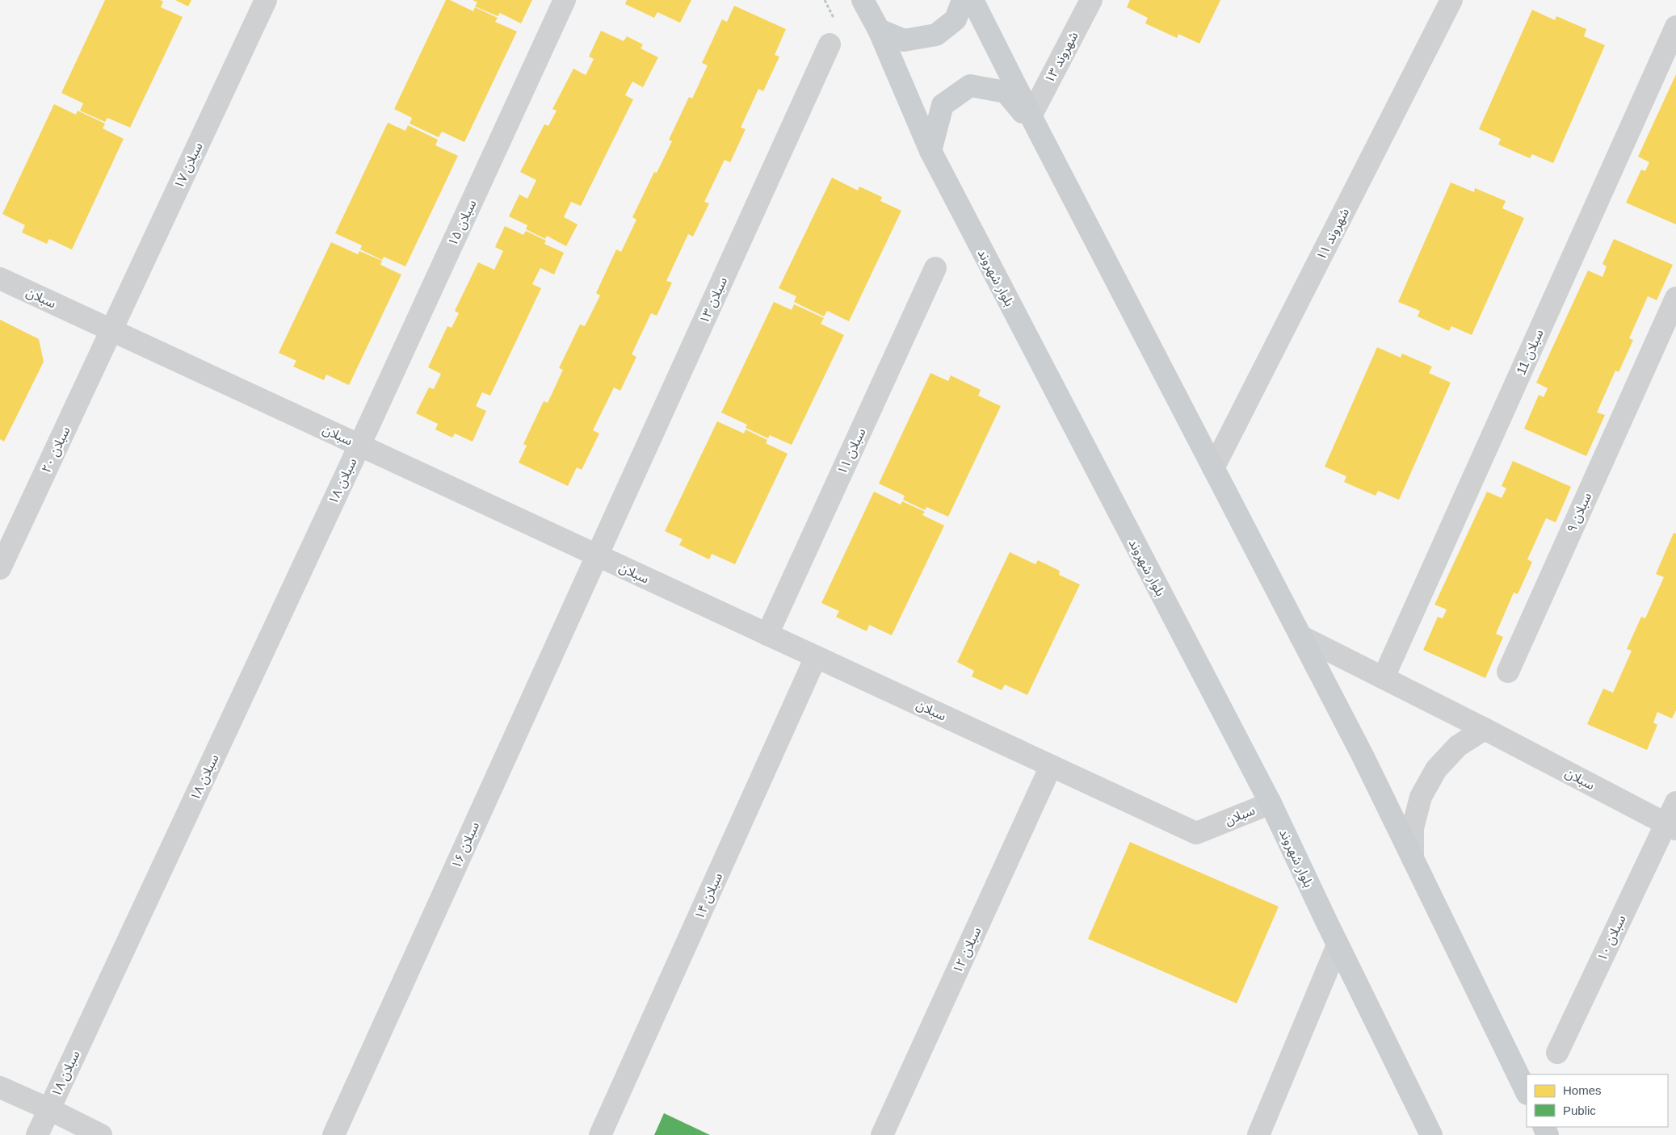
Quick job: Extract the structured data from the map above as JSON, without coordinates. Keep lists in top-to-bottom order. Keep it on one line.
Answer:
{"streets":{"main road":["بلوار شهروند"],"street":["شهروند ۱۳","سبلان ۱۷","سبلان ۱۵","شهروند ۱۱","سبلان","سبلان ۱۳","سبلان 11","سبلان ۲۰","سبلان ۱۱","سبلان ۱۸","سبلان ۹","سبلان ۱۶","سبلان ۱۴","سبلان ۱۰","سبلان ۱۲"]},"crossings":[["سبلان ۱۷","سبلان"],["سبلان ۱۷","سبلان ۲۰"],["سبلان ۱۵","سبلان"],["سبلان ۱۵","سبلان ۱۸"],["بلوار شهروند","سبلان"],["سبلان","سبلان ۱۳"],["سبلان","سبلان 11"],["سبلان","سبلان ۲۰"],["سبلان","سبلان ۱۱"],["سبلان","سبلان ۱۸"],["سبلان","سبلان ۱۶"],["سبلان","سبلان ۱۴"],["سبلان","سبلان ۱۰"],["سبلان","سبلان ۱۲"],["سبلان ۱۳","سبلان ۱۶"]],"legend":["Homes","Public"]}
